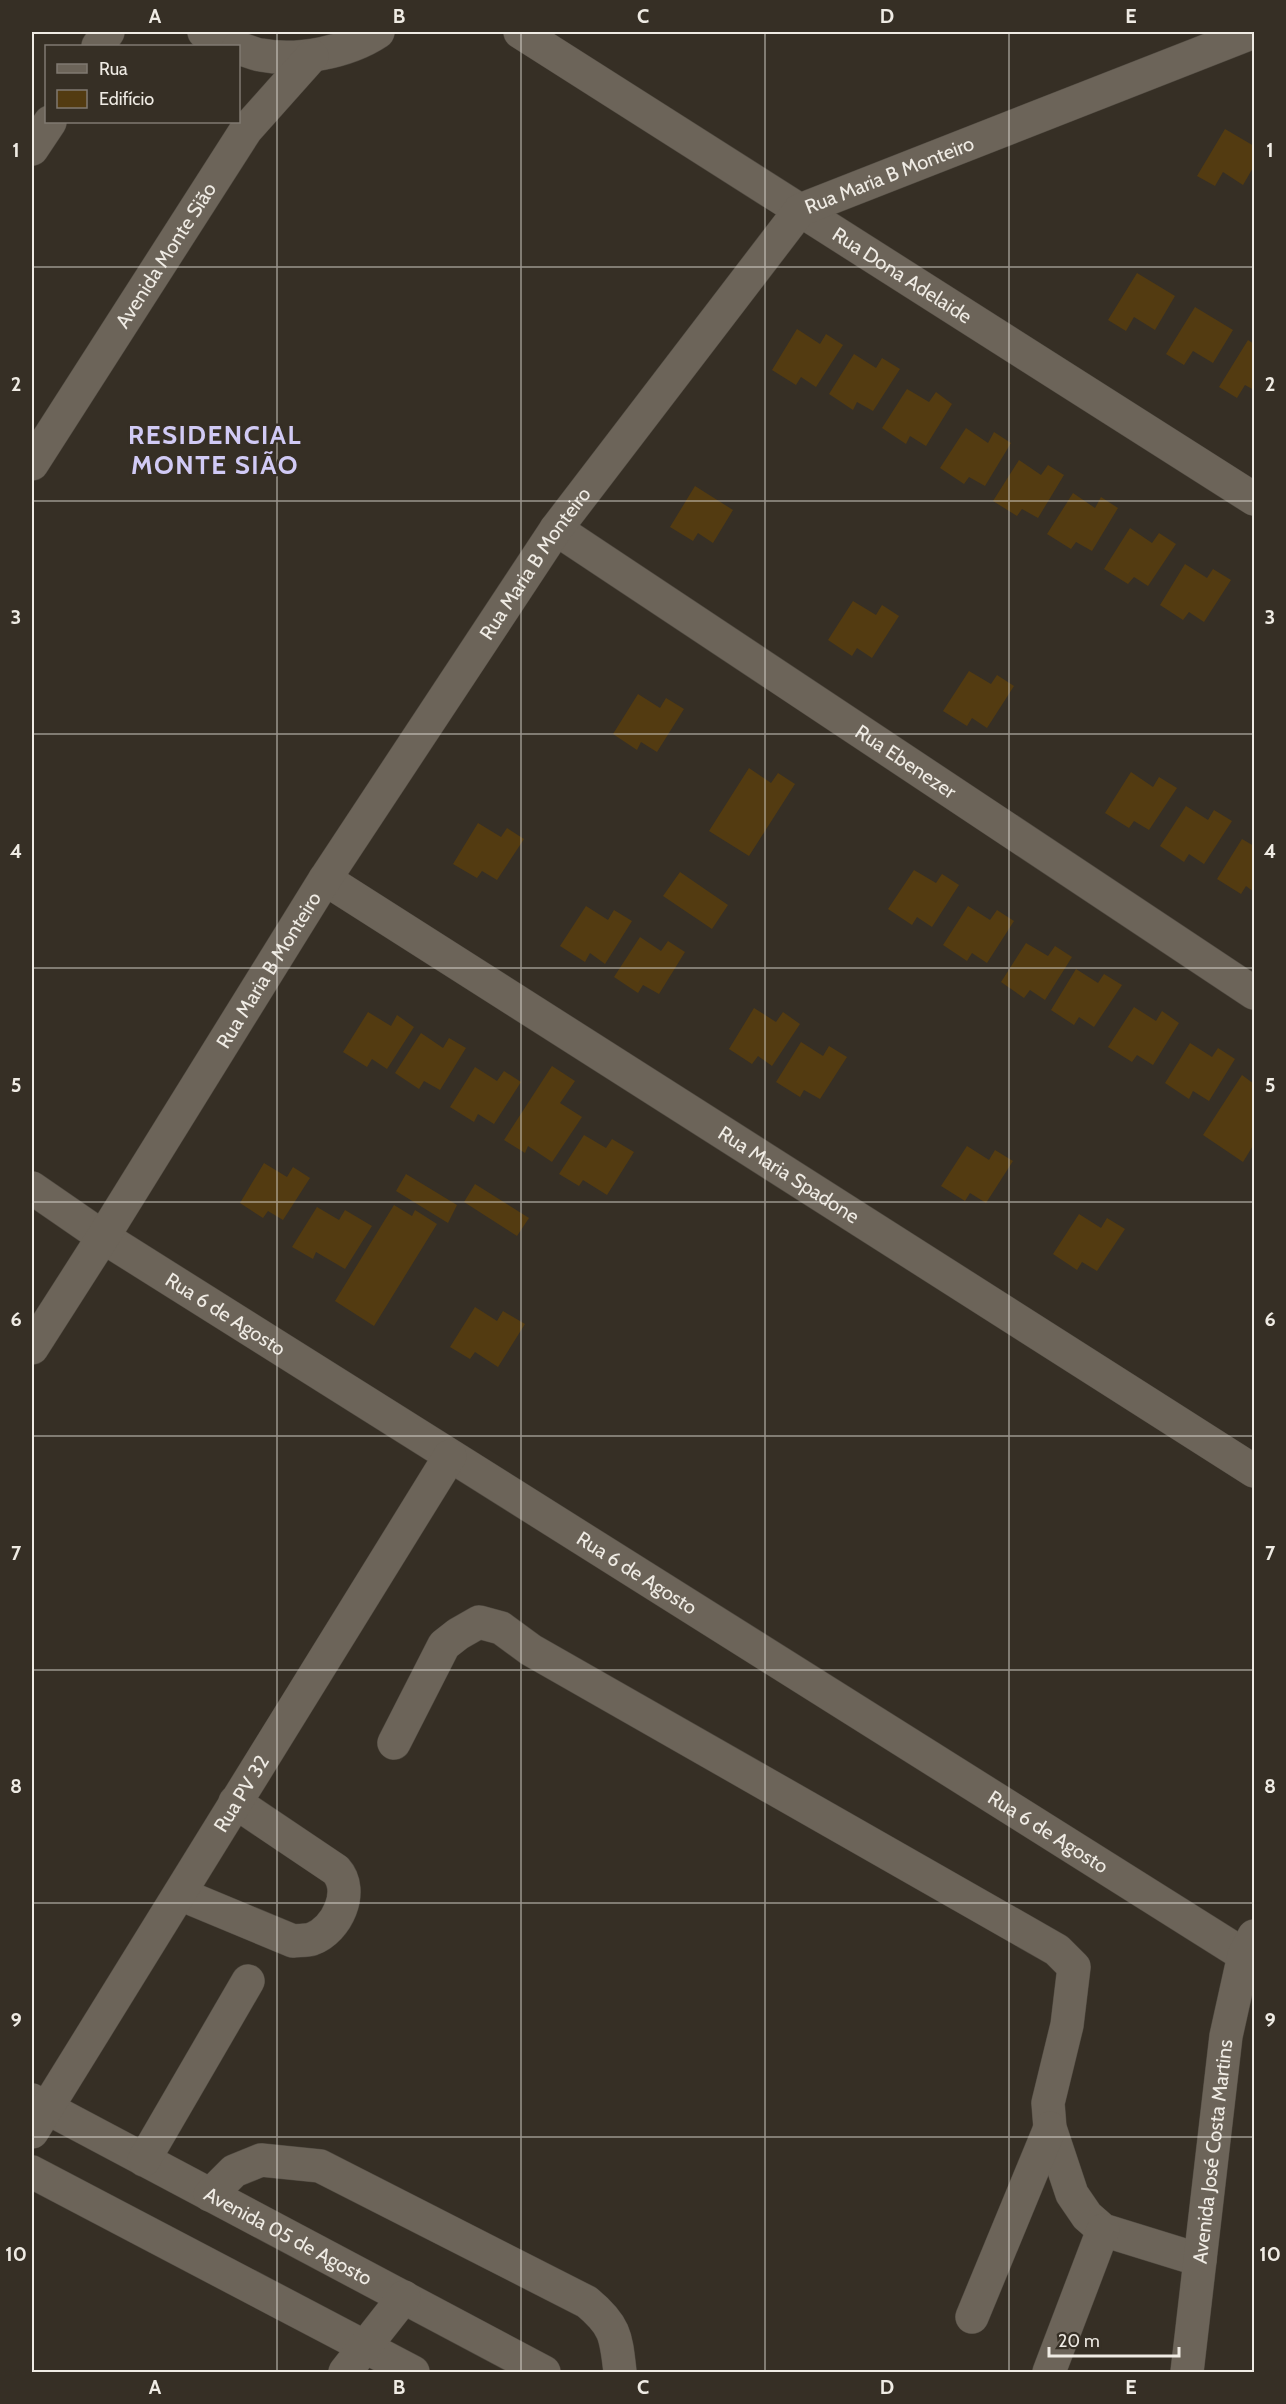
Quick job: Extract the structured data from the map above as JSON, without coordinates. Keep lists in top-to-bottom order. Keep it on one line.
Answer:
{"streets":{"street":["Rua Maria B Monteiro","Avenida Monte Sião","Rua Dona Adelaide","Rua Ebenezer","Rua Maria Spadone","Rua 6 de Agosto","Rua PV 32","Avenida José Costa Martins","Avenida 05 de Agosto"]},"crossings":[["Rua Maria B Monteiro","Rua Dona Adelaide"],["Rua Maria B Monteiro","Rua Ebenezer"],["Rua Maria B Monteiro","Rua Maria Spadone"],["Rua Maria B Monteiro","Rua 6 de Agosto"],["Rua 6 de Agosto","Rua PV 32"],["Rua 6 de Agosto","Avenida José Costa Martins"],["Rua PV 32","Avenida 05 de Agosto"]],"districts":["RESIDENCIAL MONTE SIÃO"],"legend":["Rua","Edifício"],"scale_bar":"20 m","grid":{"columns":["A","B","C","D","E"],"rows":["1","2","3","4","5","6","7","8","9","10"]}}
